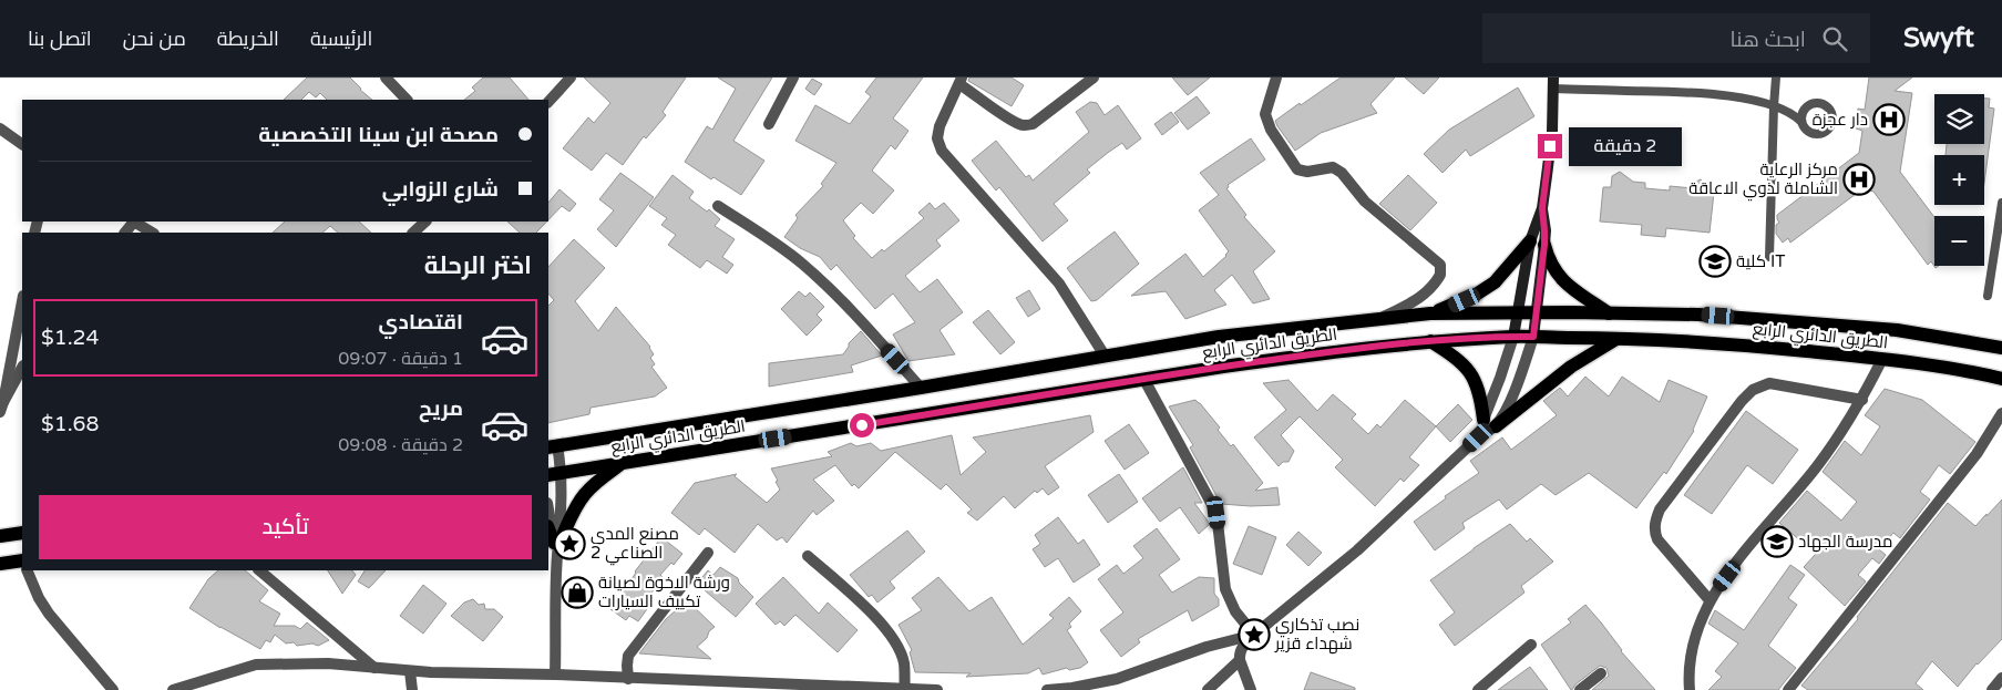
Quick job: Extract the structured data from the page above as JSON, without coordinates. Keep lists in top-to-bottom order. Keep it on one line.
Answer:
{"streets":{"main road":["الطريق الدائري الرابع"]},"places":{"hospital":["دار عجزة","مركز الرعاية الشاملة لذوي الاعاقة"],"school or university":["كلية IT","مدرسة الجهاد"],"place":["مصنع المدى الصناعي 2","نصب تذكاري شهداء قزير"],"shop":["ورشة الاخوة لصيانة تكييف السيارات"]},"page":{"header":"Swyft","search":"ابحث هنا","nav":["الرئيسية","الخريطة","من نحن","اتصل بنا"],"map_buttons":["+","−"],"banner":["مصحة ابن سينا التخصصية","شارع الزوابي"],"bubble":"2 دقيقة","heading":"اختر الرحلة","list":[{"name":"اقتصادي","note":"1 دقيقة · 09:07","value":"$1.24"},{"name":"مريح","note":"2 دقيقة · 09:08","value":"$1.68"}],"buttons":"تأكيد"}}
